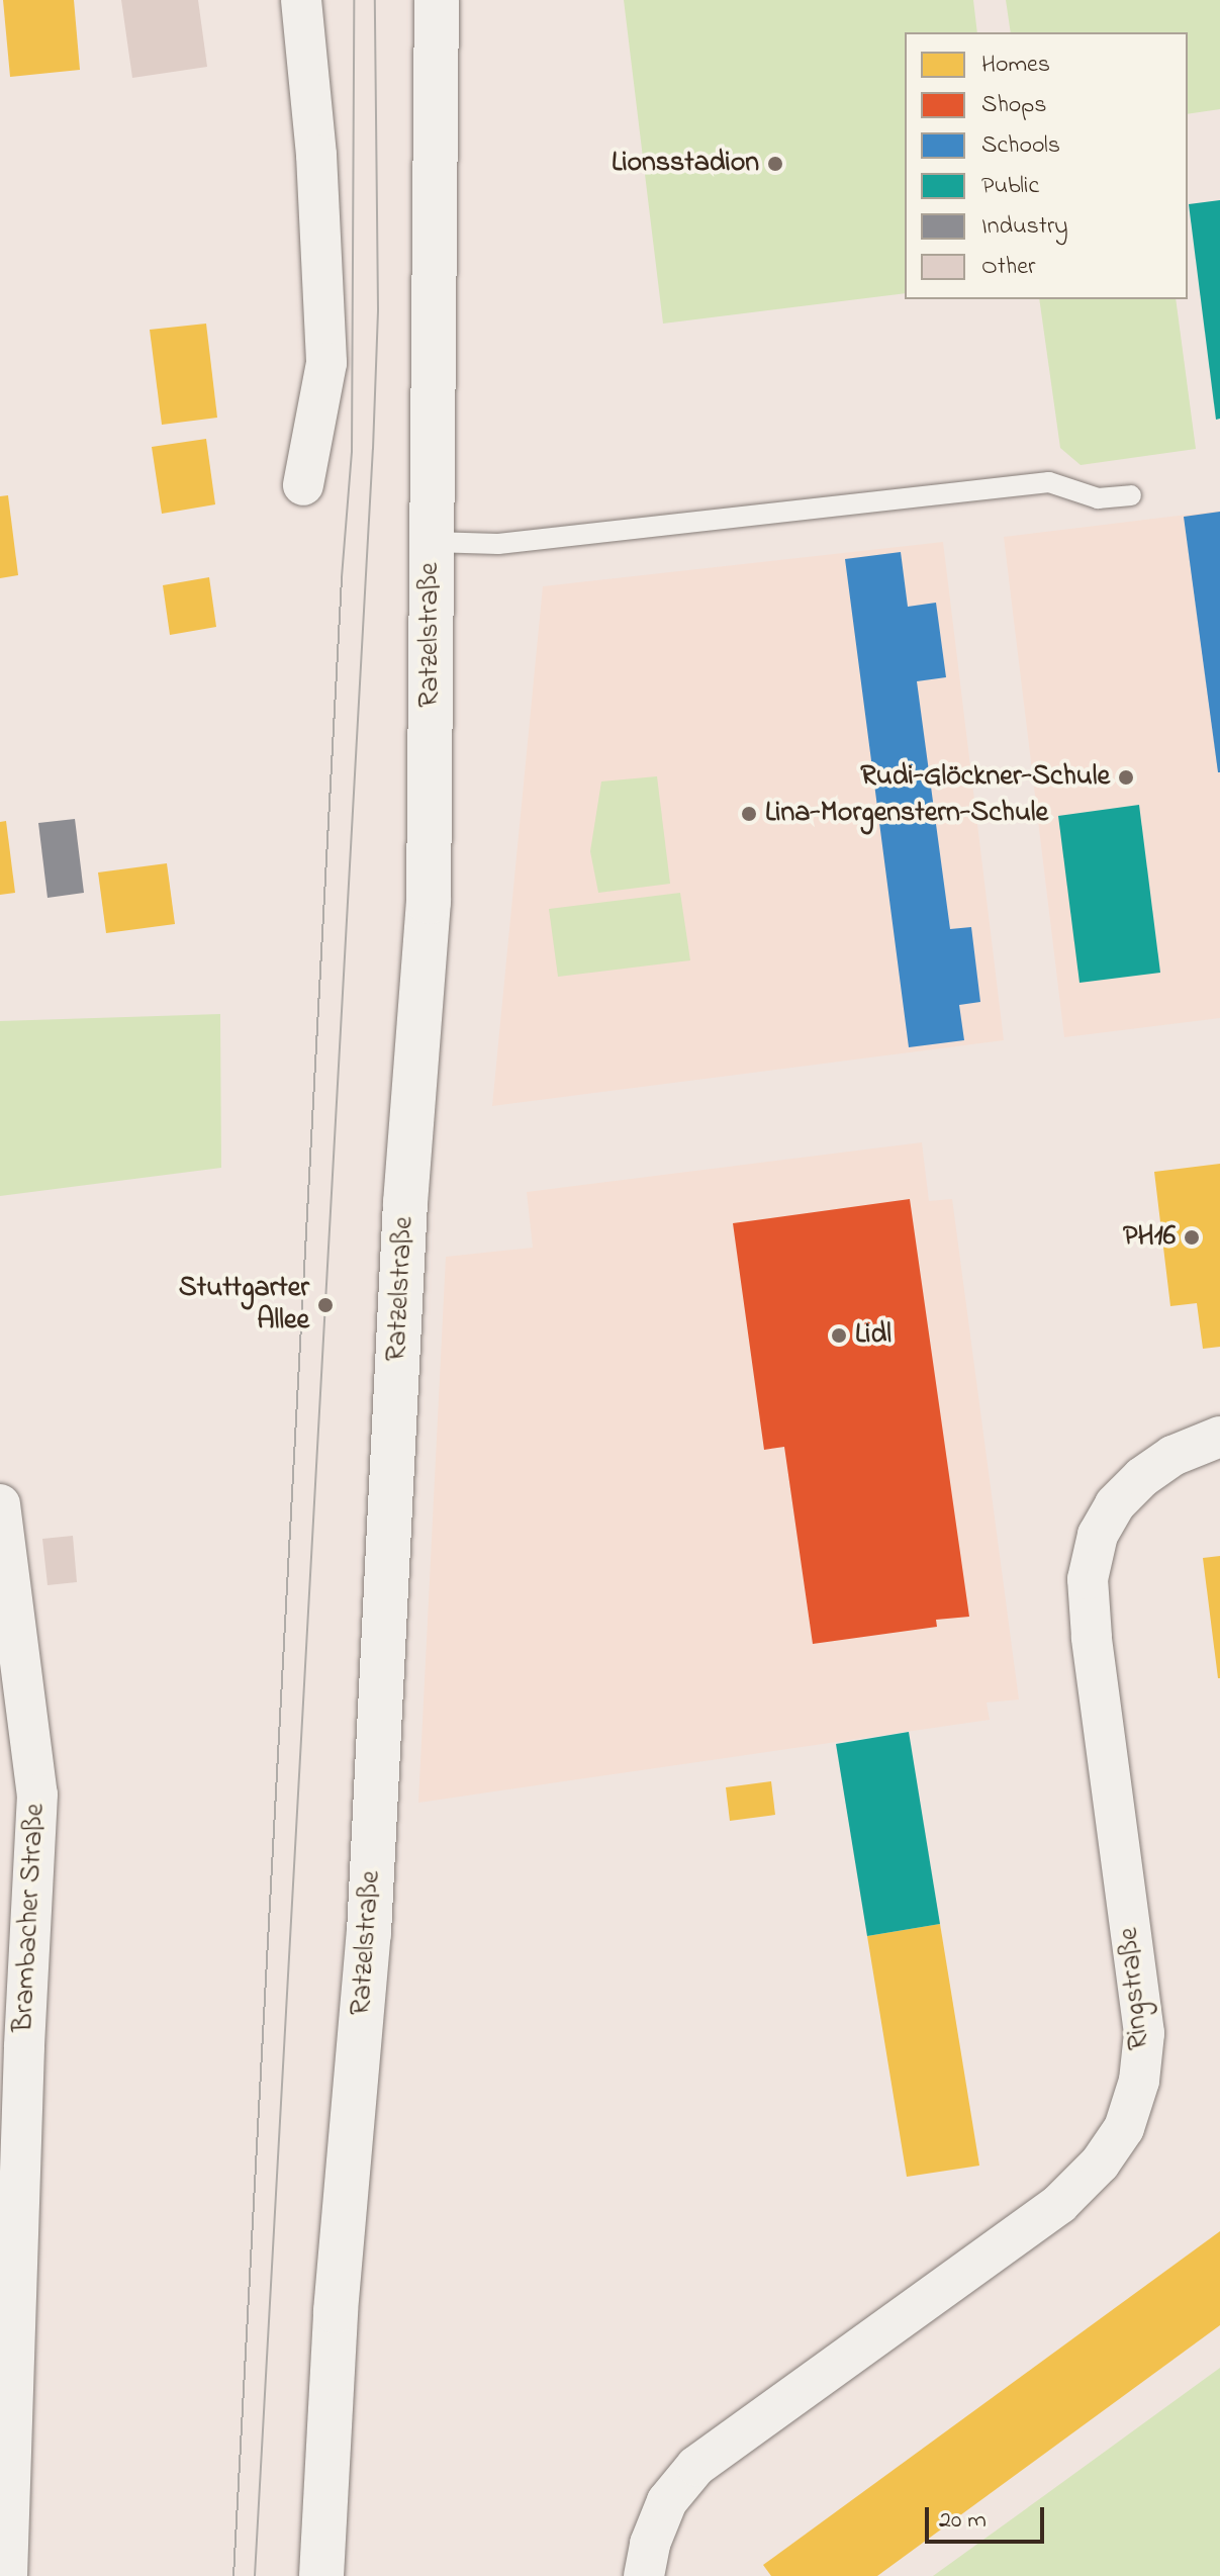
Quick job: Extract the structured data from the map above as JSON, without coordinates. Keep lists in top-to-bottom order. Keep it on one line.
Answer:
{"streets":{"main road":["Ratzelstraße"],"street":["Brambacher Straße","Ringstraße"]},"places":["Lionsstadion","Rudi-Glöckner-Schule","Lina-Morgenstern-Schule","PH16","Stuttgarter Allee","Lidl"],"legend":["Homes","Shops","Schools","Public","Industry","Other"],"scale_bar":"20 m"}
